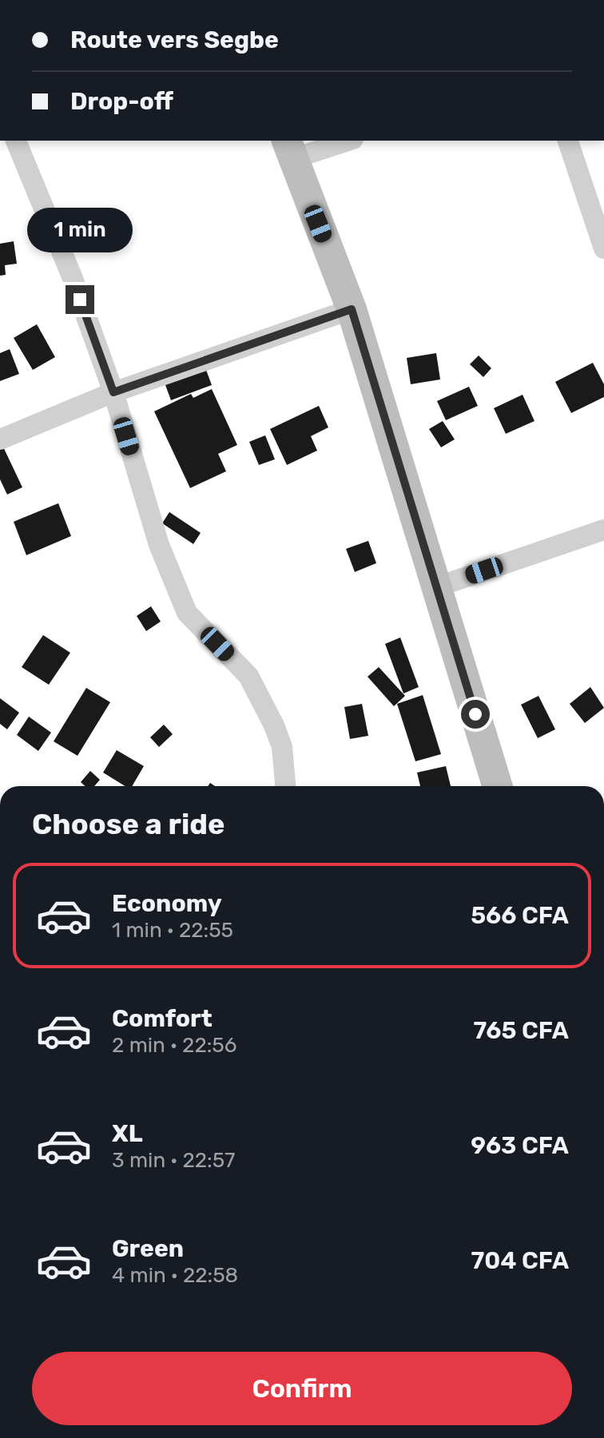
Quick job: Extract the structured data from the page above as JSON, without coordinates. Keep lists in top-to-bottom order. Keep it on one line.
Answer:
{"page":{"banner":["Route vers Segbe","Drop-off"],"bubble":"1 min","heading":"Choose a ride","list":[{"name":"Economy","note":"1 min · 22:55","value":"566 CFA"},{"name":"Comfort","note":"2 min · 22:56","value":"765 CFA"},{"name":"XL","note":"3 min · 22:57","value":"963 CFA"},{"name":"Green","note":"4 min · 22:58","value":"704 CFA"}],"buttons":"Confirm"}}
